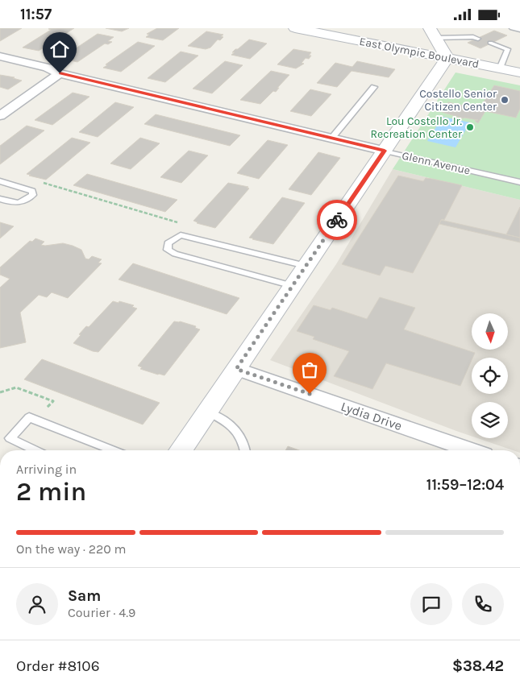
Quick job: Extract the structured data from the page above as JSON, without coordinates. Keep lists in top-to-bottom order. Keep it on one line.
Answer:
{"streets":{"street":["East Olympic Boulevard","Glenn Avenue","Lydia Drive"]},"places":["Costello Senior Citizen Center","Lou Costello Jr. Recreation Center"],"north":"bottom","page":{"status":"11:57","heading":["2 min","Arriving in","11:59–12:04"],"panel":["Sam","Courier · 4.9","Order #8106","$38.42"],"bar":"On the way · 220 m"}}
